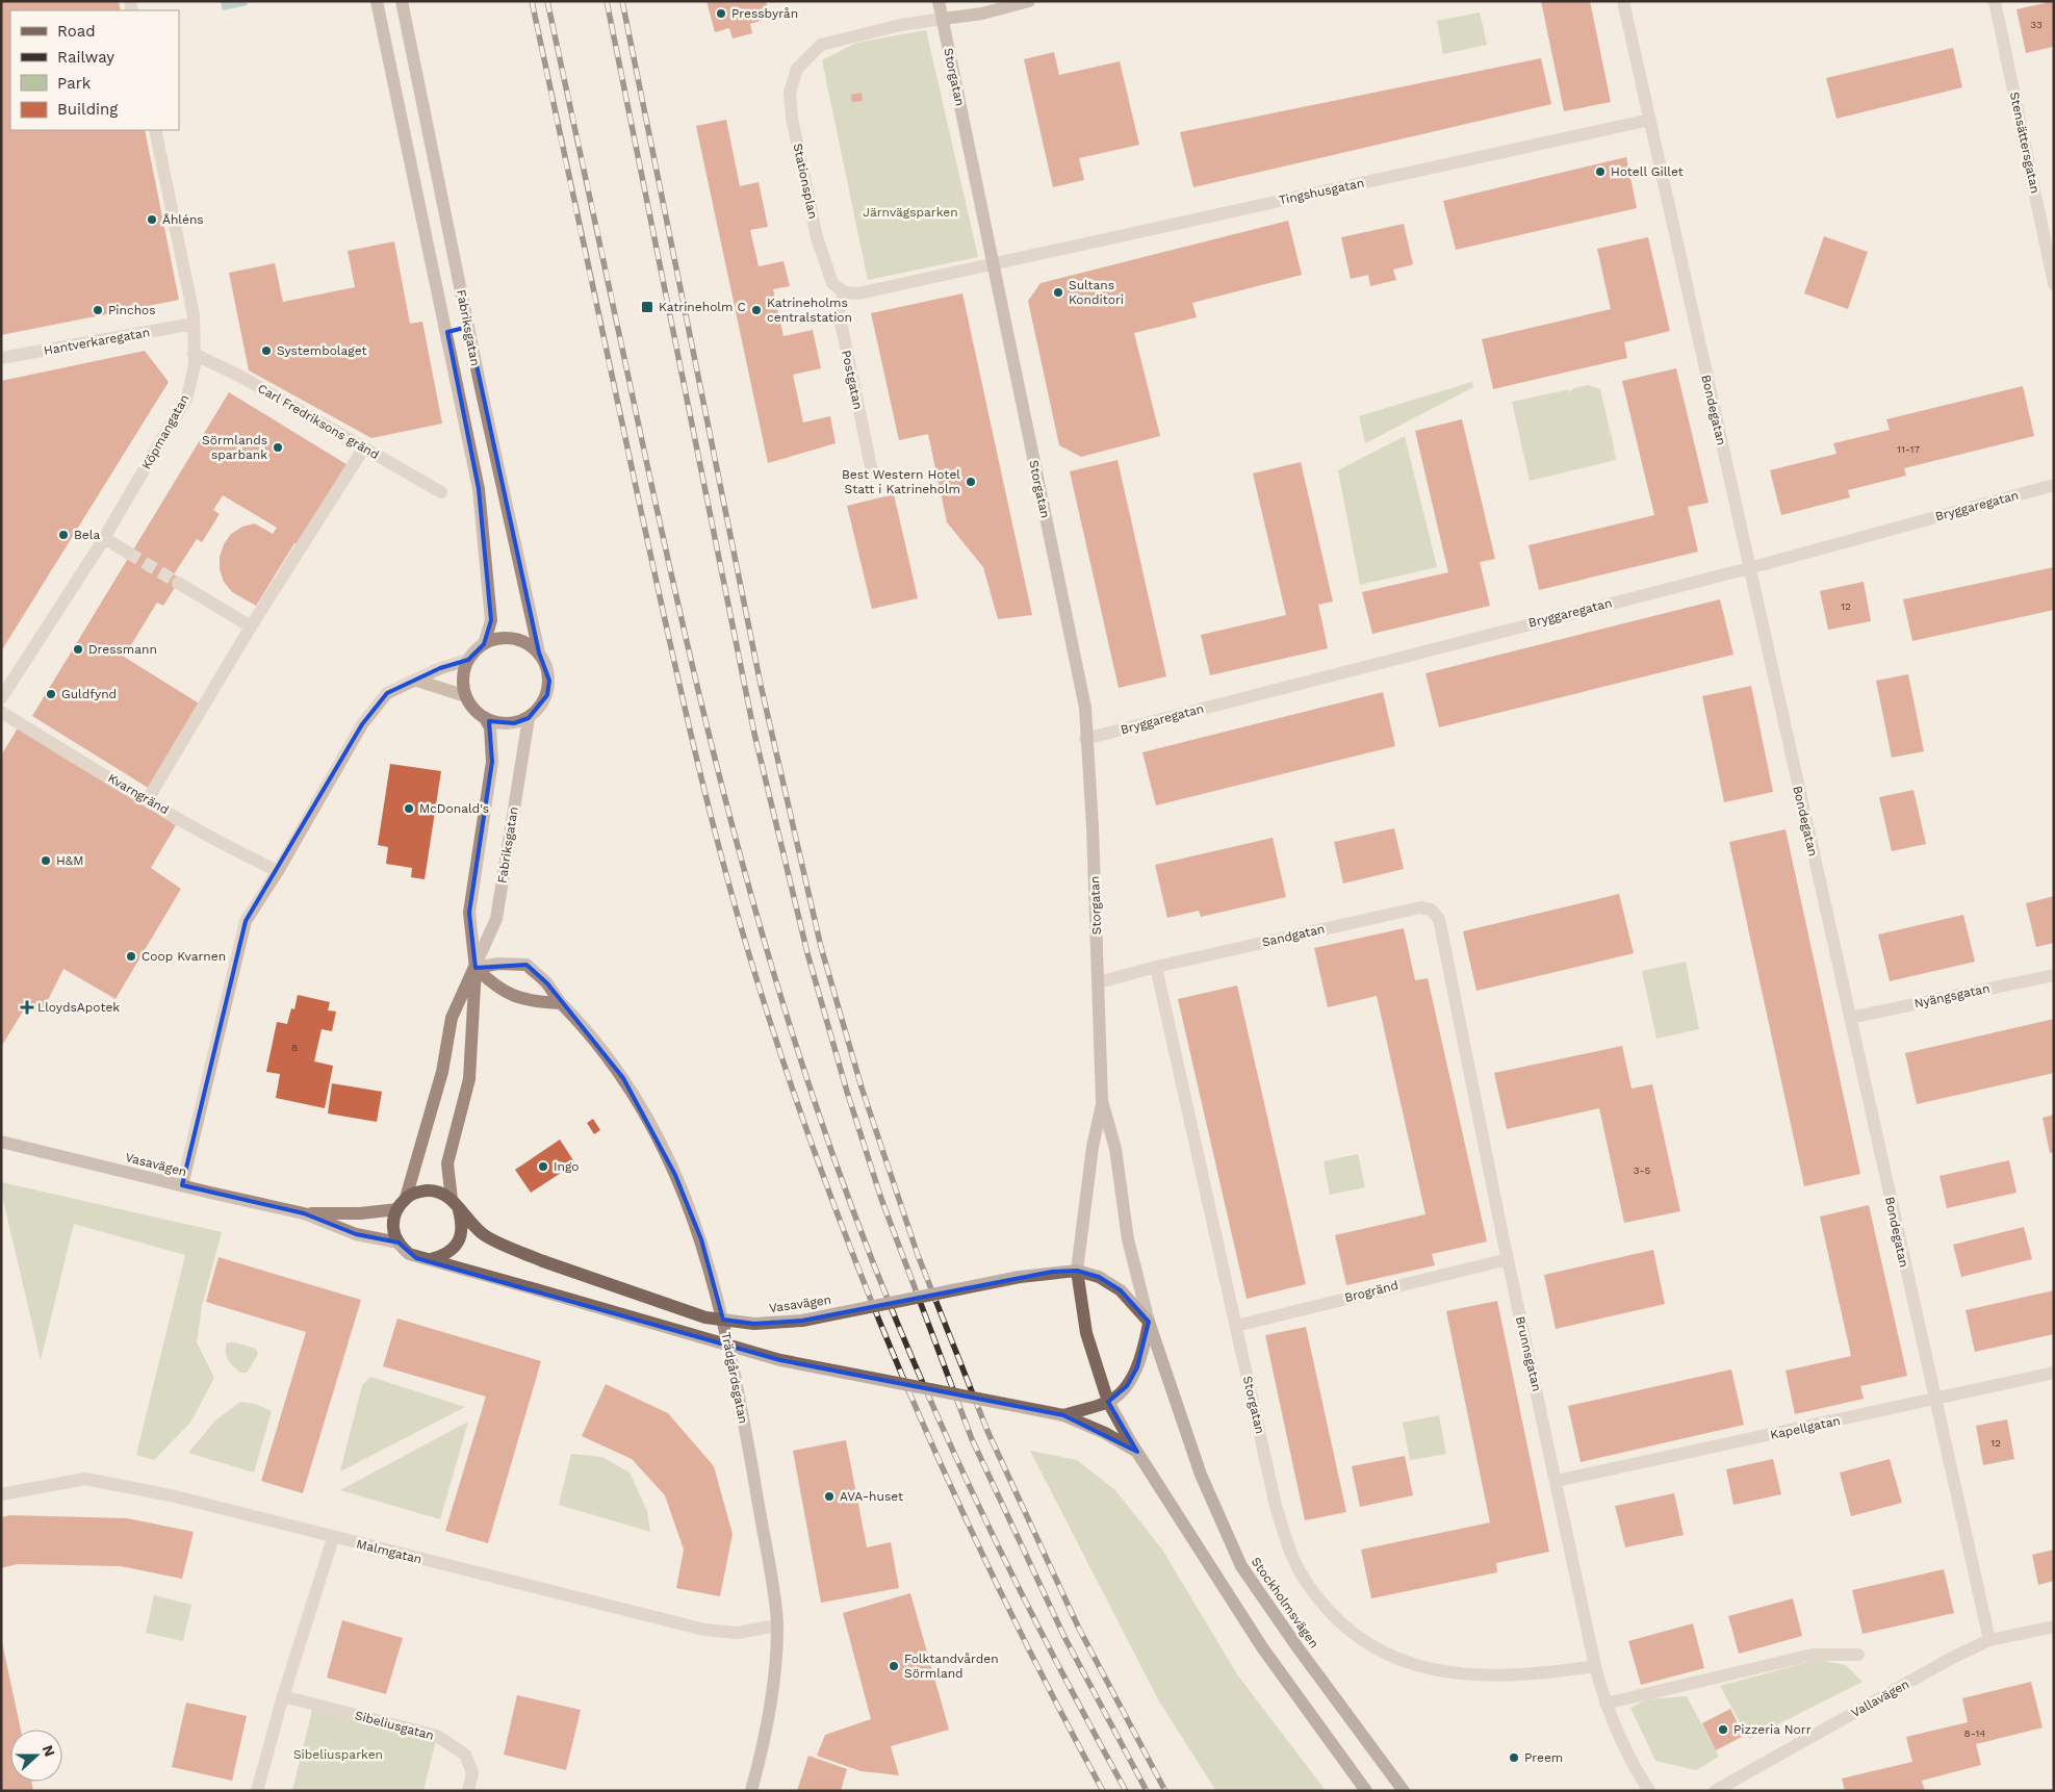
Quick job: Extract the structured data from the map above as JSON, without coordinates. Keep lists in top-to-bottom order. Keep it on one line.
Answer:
{"streets":{"main road":["Vasavägen","Stockholmsvägen"],"street":["Storgatan","Stensättersgatan","Stationsplan","Tingshusgatan","Fabriksgatan","Hantverkaregatan","Postgatan","Bondegatan","Carl Fredriksons gränd","Köpmangatan","Bryggaregatan","Kvarngränd","Sandgatan","Nyängsgatan","Brogränd","Brunnsgatan","Trädgårdsgatan","Kapellgatan","Malmgatan","Vallavägen","Sibeliusgatan"]},"crossings":[["Storgatan","Stationsplan"],["Storgatan","Tingshusgatan"],["Storgatan","Bryggaregatan"],["Storgatan","Sandgatan"],["Storgatan","Vasavägen"],["Storgatan","Brogränd"],["Storgatan","Brunnsgatan"],["Storgatan","Stockholmsvägen"],["Stationsplan","Postgatan"],["Tingshusgatan","Bondegatan"],["Fabriksgatan","Vasavägen"],["Fabriksgatan","Trädgårdsgatan"],["Hantverkaregatan","Köpmangatan"],["Bondegatan","Bryggaregatan"],["Bondegatan","Nyängsgatan"],["Bondegatan","Kapellgatan"],["Bondegatan","Vallavägen"],["Carl Fredriksons gränd","Köpmangatan"],["Sandgatan","Brunnsgatan"],["Vasavägen","Stockholmsvägen"],["Brogränd","Brunnsgatan"],["Brunnsgatan","Kapellgatan"],["Trädgårdsgatan","Malmgatan"]],"parks":["Järnvägsparken","Sibeliusparken"],"places":{"other":["Pressbyrån","Hotell Gillet","Åhléns","Sultans Konditori","Pinchos","Katrineholms centralstation","Systembolaget","Sörmlands sparbank","Best Western Hotel Statt i Katrineholm","Bela","Dressmann","Guldfynd","McDonald's","H&M","Coop Kvarnen","Ingo","AVA-huset","Folktandvården Sörmland","Pizzeria Norr","Preem"],"transit":["Katrineholm C"],"health":["LloydsApotek"]},"house_numbers":["33","11-17","12","8","3-5","12","8-14"],"legend":["Road","Railway","Park","Building"],"north":"right"}
